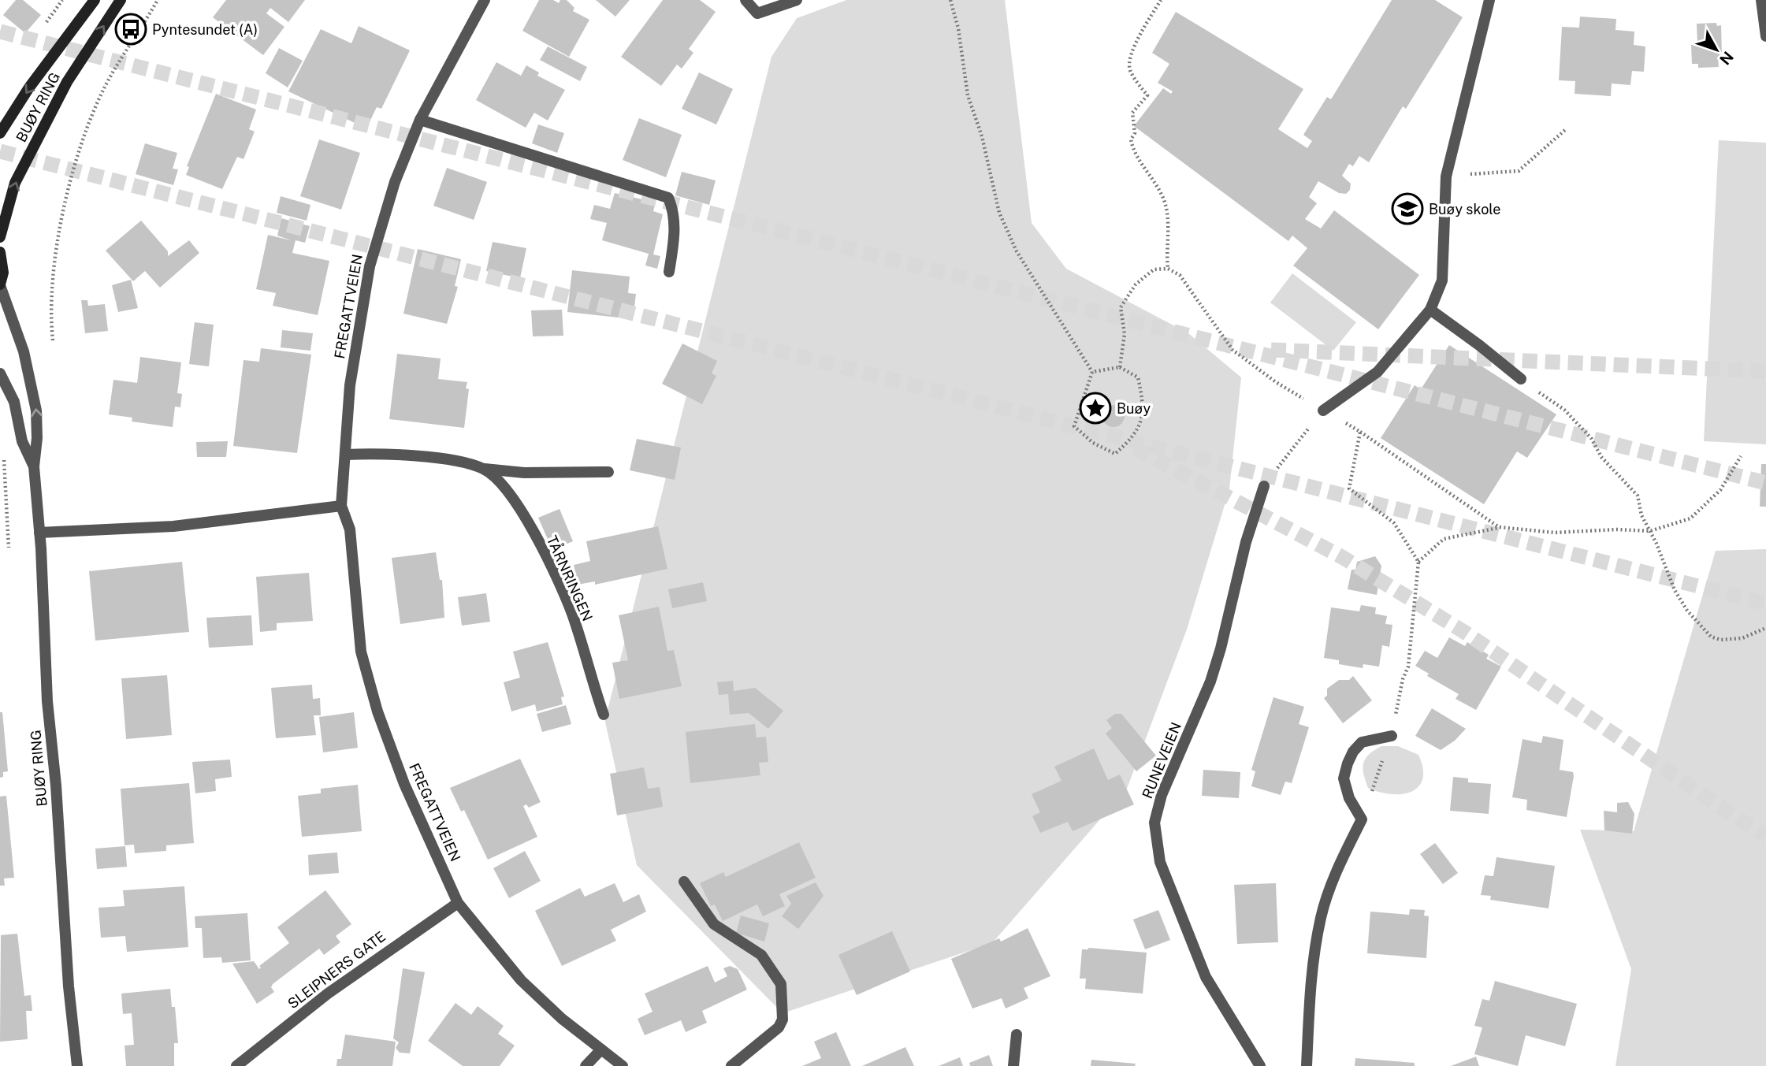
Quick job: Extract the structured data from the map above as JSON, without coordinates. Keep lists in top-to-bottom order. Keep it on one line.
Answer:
{"streets":{"main road":["BUØY RING"],"street":["FREGATTVEIEN","TÅRNRINGEN","RUNEVEIEN","SLEIPNERS GATE"]},"crossings":[["FREGATTVEIEN","TÅRNRINGEN"],["FREGATTVEIEN","SLEIPNERS GATE"]],"places":{"bus stop":["Pyntesundet (A)"],"school or university":["Buøy skole"],"place":["Buøy"]},"north":"bottom right"}
